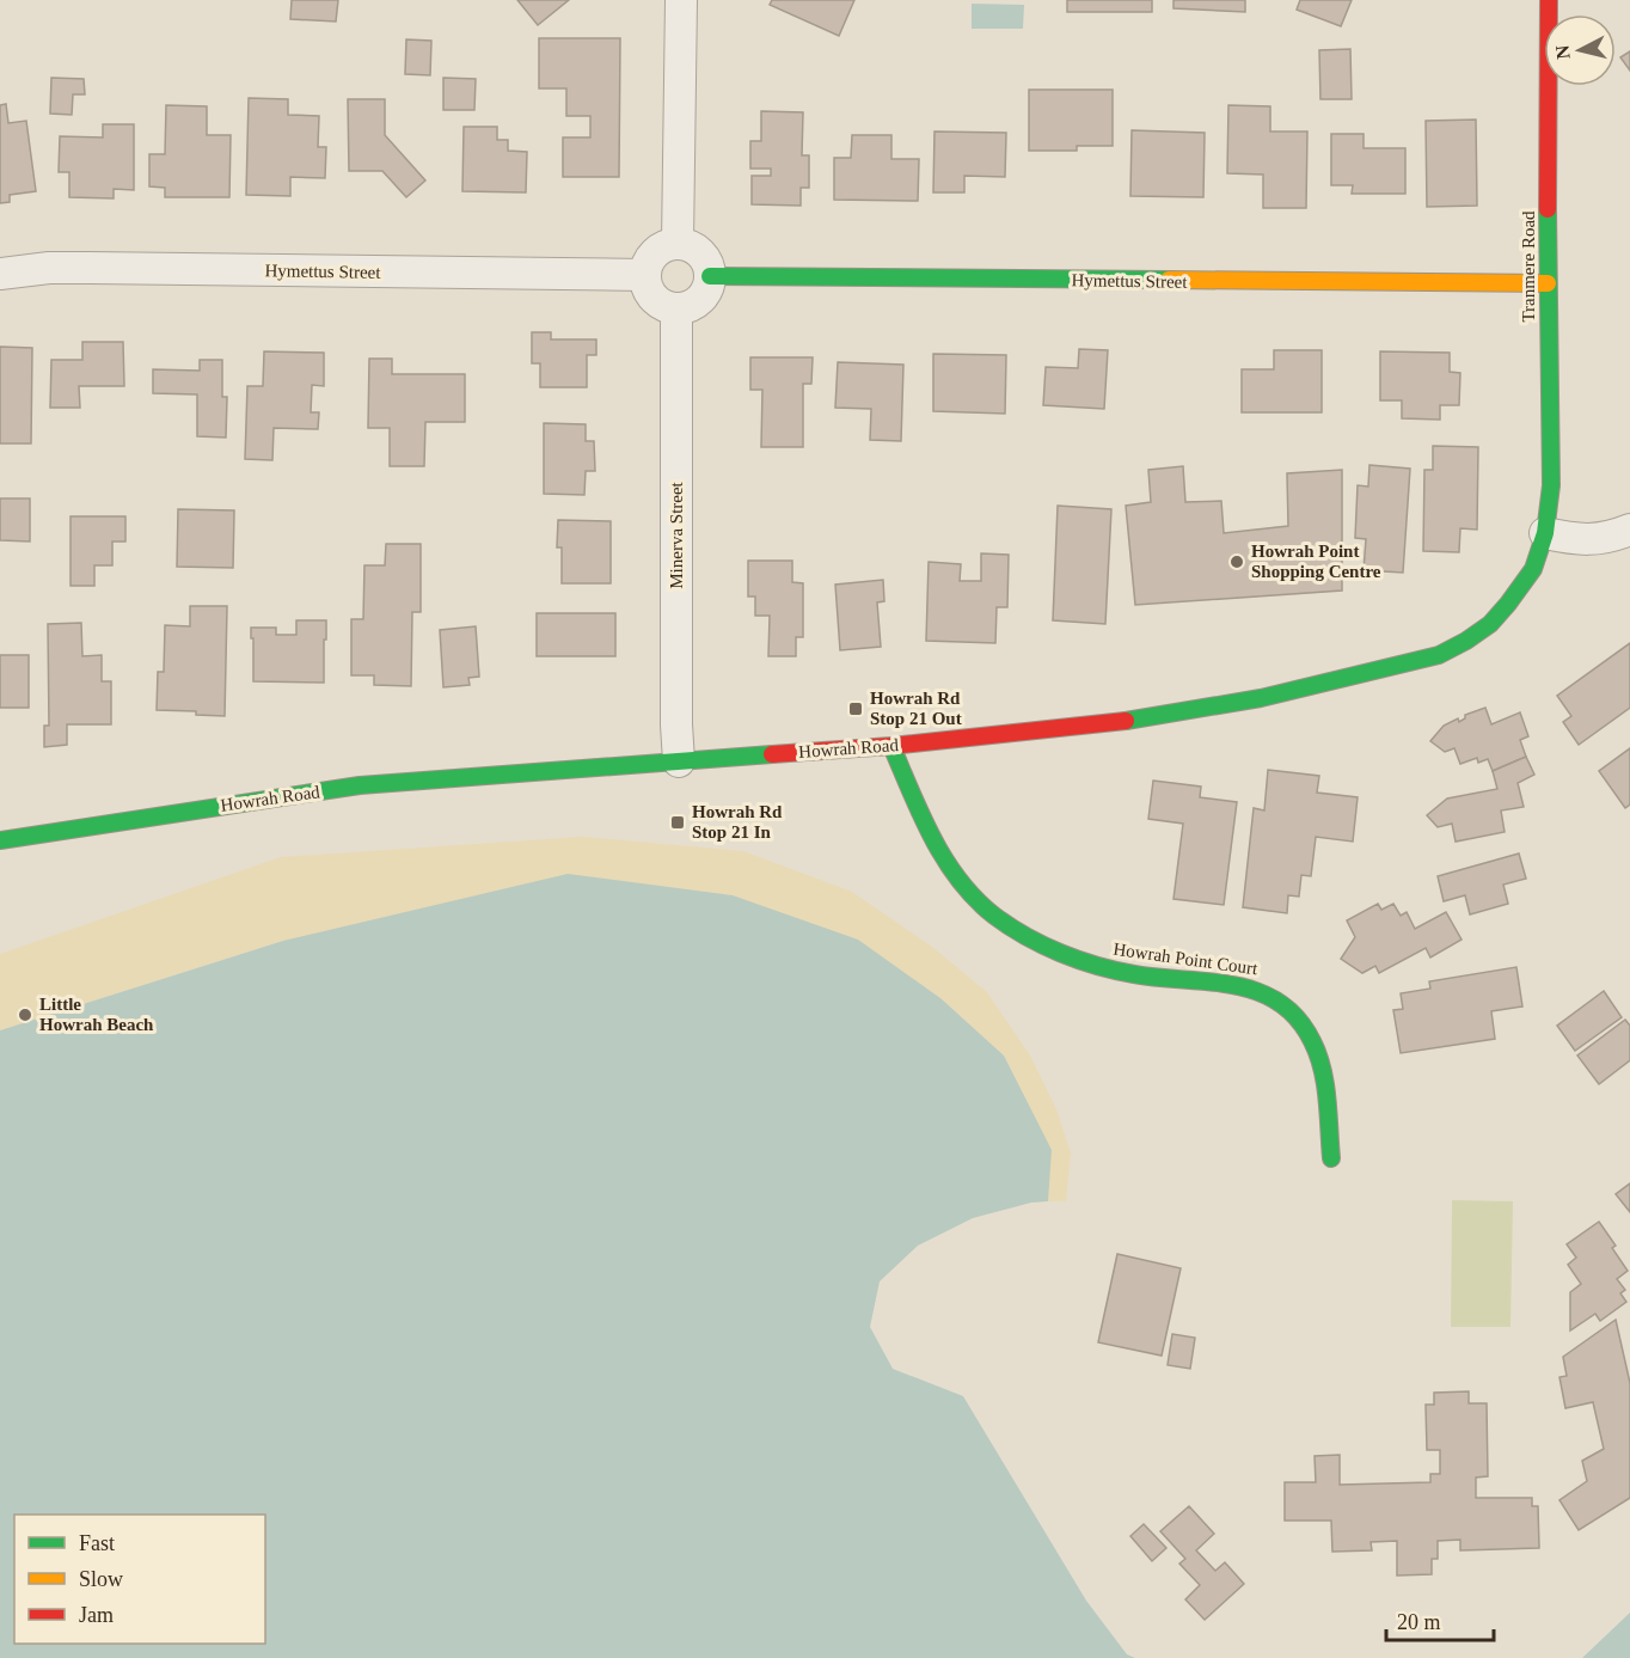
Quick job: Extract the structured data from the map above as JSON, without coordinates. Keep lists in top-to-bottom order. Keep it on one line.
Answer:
{"streets":{"street":["Tranmere Road","Hymettus Street","Minerva Street","Howrah Road","Howrah Point Court"]},"crossings":[["Tranmere Road","Hymettus Street"],["Tranmere Road","Howrah Road"],["Hymettus Street","Minerva Street"],["Minerva Street","Howrah Road"],["Howrah Road","Howrah Point Court"]],"places":{"other":["Howrah Point Shopping Centre","Little Howrah Beach"],"transit":["Howrah Rd Stop 21 Out","Howrah Rd Stop 21 In"]},"legend":["Fast","Slow","Jam"],"scale_bar":"20 m","north":"left"}
